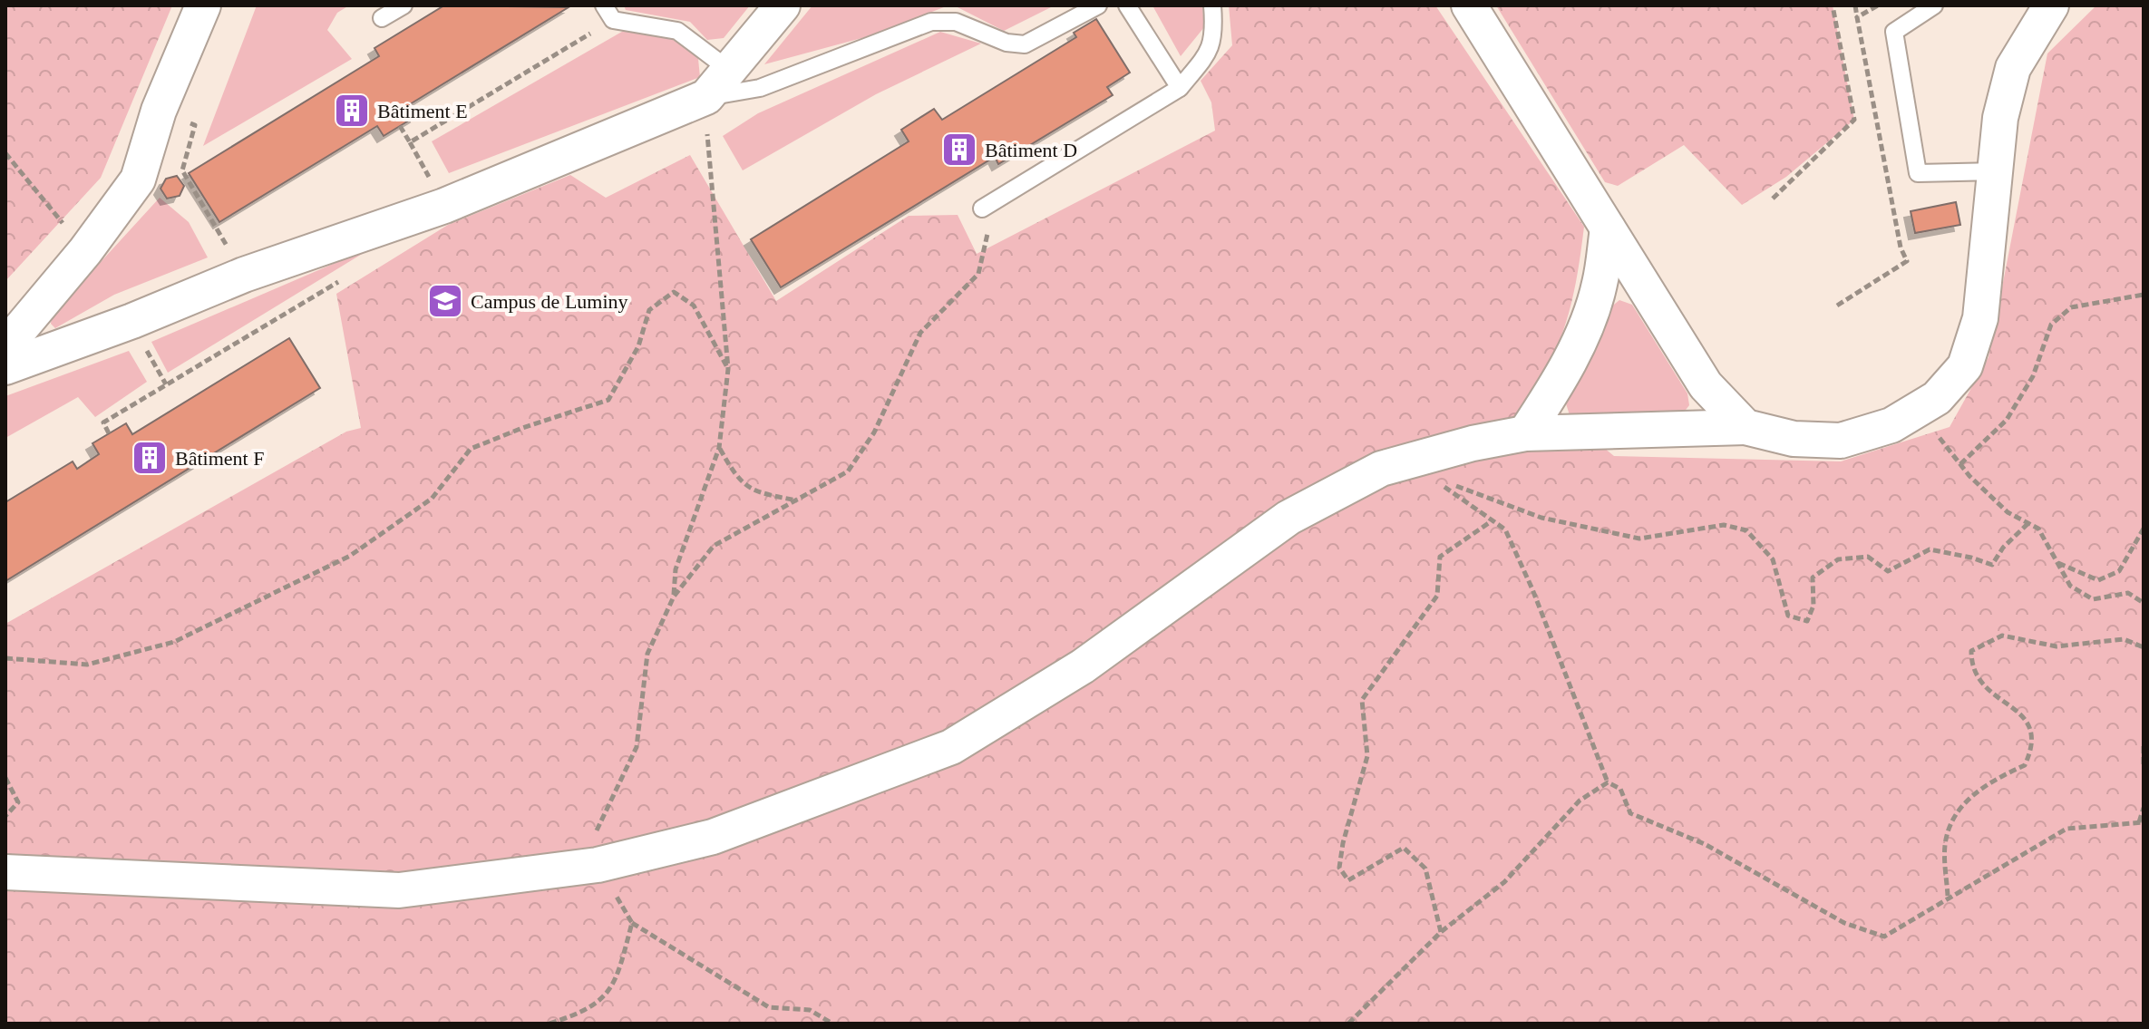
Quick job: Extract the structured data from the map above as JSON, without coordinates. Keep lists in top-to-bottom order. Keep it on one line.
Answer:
{"places":{"building":["Bâtiment E","Bâtiment D","Bâtiment F"],"school or university":["Campus de Luminy"]}}
